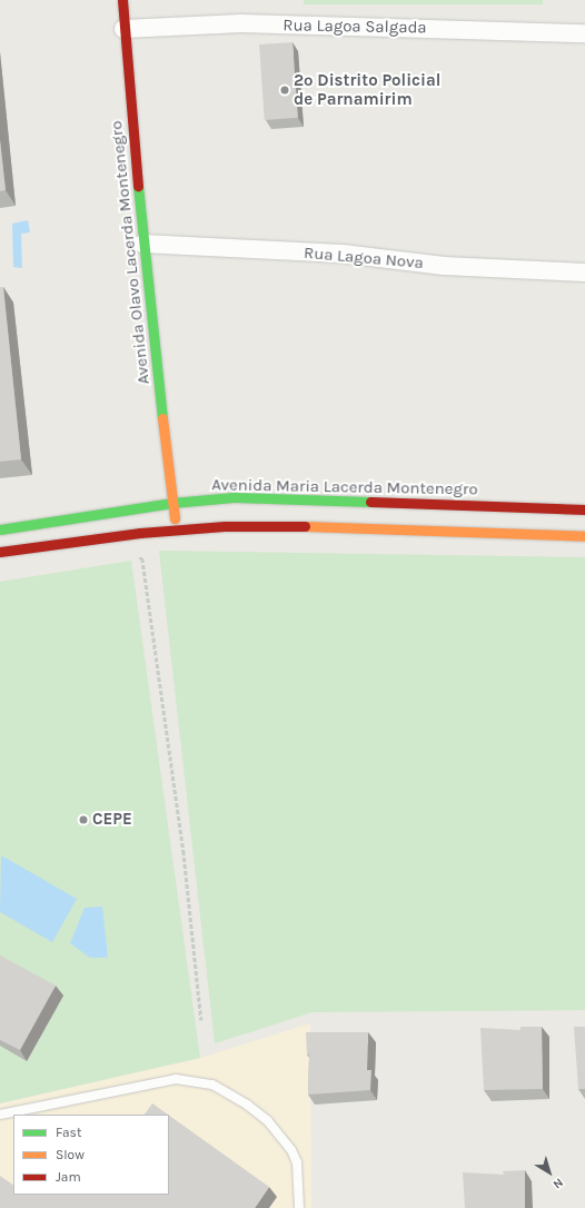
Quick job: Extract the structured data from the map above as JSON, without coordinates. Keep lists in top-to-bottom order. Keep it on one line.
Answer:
{"streets":{"main road":["Avenida Olavo Lacerda Montenegro","Avenida Maria Lacerda Montenegro"],"street":["Rua Lagoa Salgada","Rua Lagoa Nova"]},"crossings":[["Rua Lagoa Salgada","Avenida Olavo Lacerda Montenegro"],["Avenida Olavo Lacerda Montenegro","Rua Lagoa Nova"],["Avenida Olavo Lacerda Montenegro","Avenida Maria Lacerda Montenegro"]],"places":["2º Distrito Policial de Parnamirim","CEPE"],"legend":["Fast","Slow","Jam"],"north":"bottom right"}
